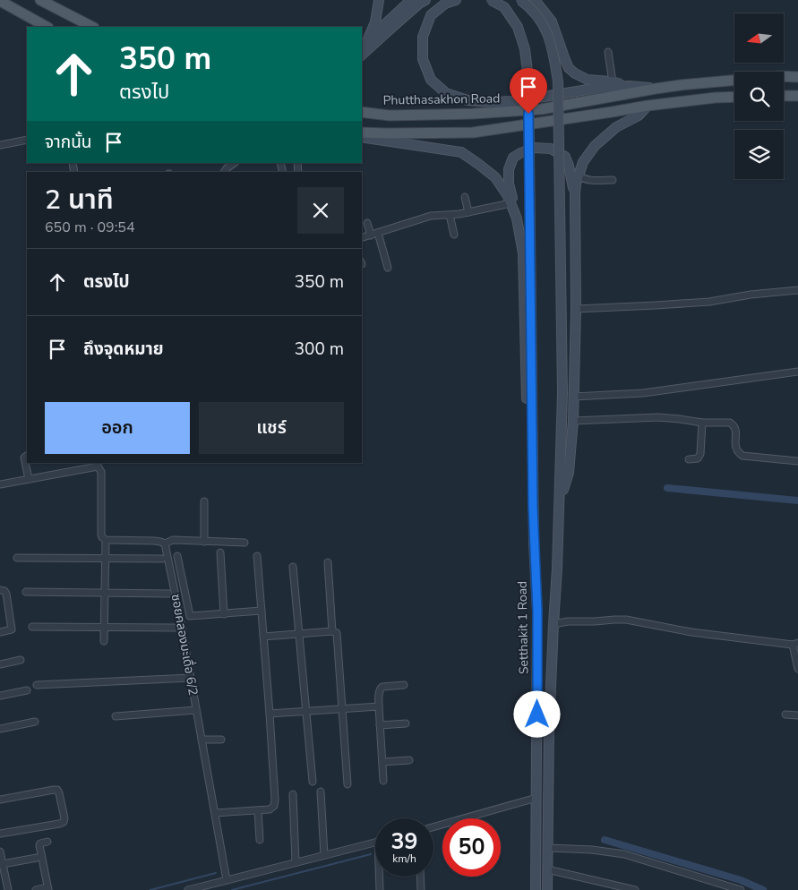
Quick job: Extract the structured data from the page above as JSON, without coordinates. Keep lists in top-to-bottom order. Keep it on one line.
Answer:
{"streets":{"main road":["Phutthasakhon Road","Setthakit 1 Road"],"street":["ซอยคลองมะเดื่อ 6/2"]},"north":"left","page":{"turn":["350 m","ตรงไป"],"then":"จากนั้น","heading":["2 นาที","650 m · 09:54"],"list":[{"name":"ตรงไป","value":"350 m"},{"name":"ถึงจุดหมาย","value":"300 m"}],"buttons":["ออก","แชร์"],"speed":"39 km/h","limit":"50"}}
